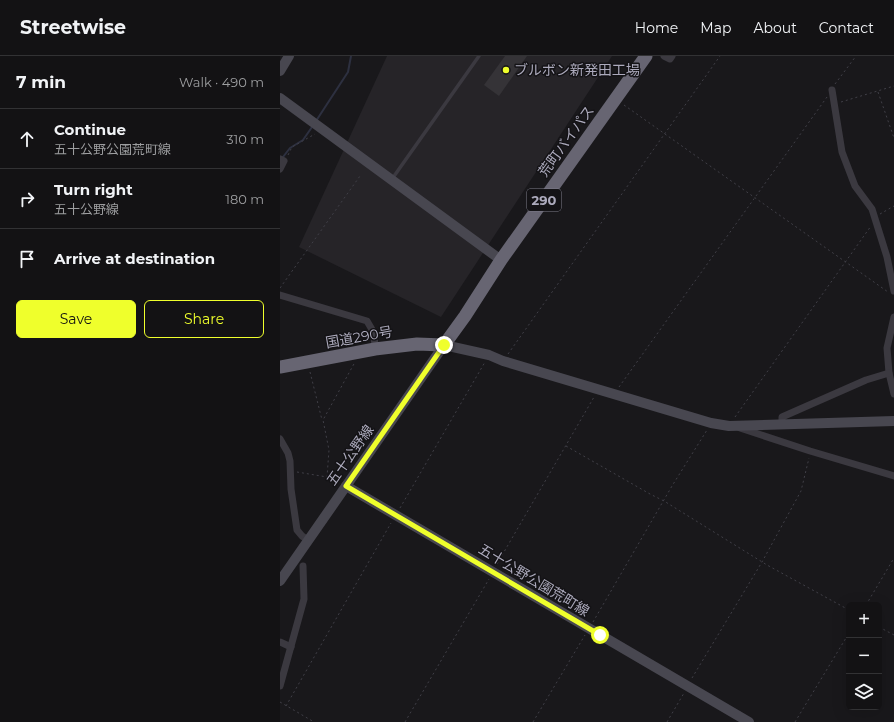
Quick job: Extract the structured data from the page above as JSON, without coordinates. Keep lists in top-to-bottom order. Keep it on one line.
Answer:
{"streets":{"highway":["荒町バイパス","290","国道290号"],"street":["五十公野線","五十公野公園荒町線"]},"crossings":[["荒町バイパス","国道290号"],["荒町バイパス","五十公野線"],["国道290号","五十公野線"],["五十公野線","五十公野公園荒町線"]],"places":["ブルボン新発田工場"],"page":{"header":"Streetwise","nav":["Home","Map","About","Contact"],"heading":["7 min","Walk · 490 m"],"list":[["Continue","五十公野公園荒町線","310 m"],["Turn right","五十公野線","180 m"],"Arrive at destination"],"buttons":["Save","Share"],"map_buttons":["+","−"]}}
